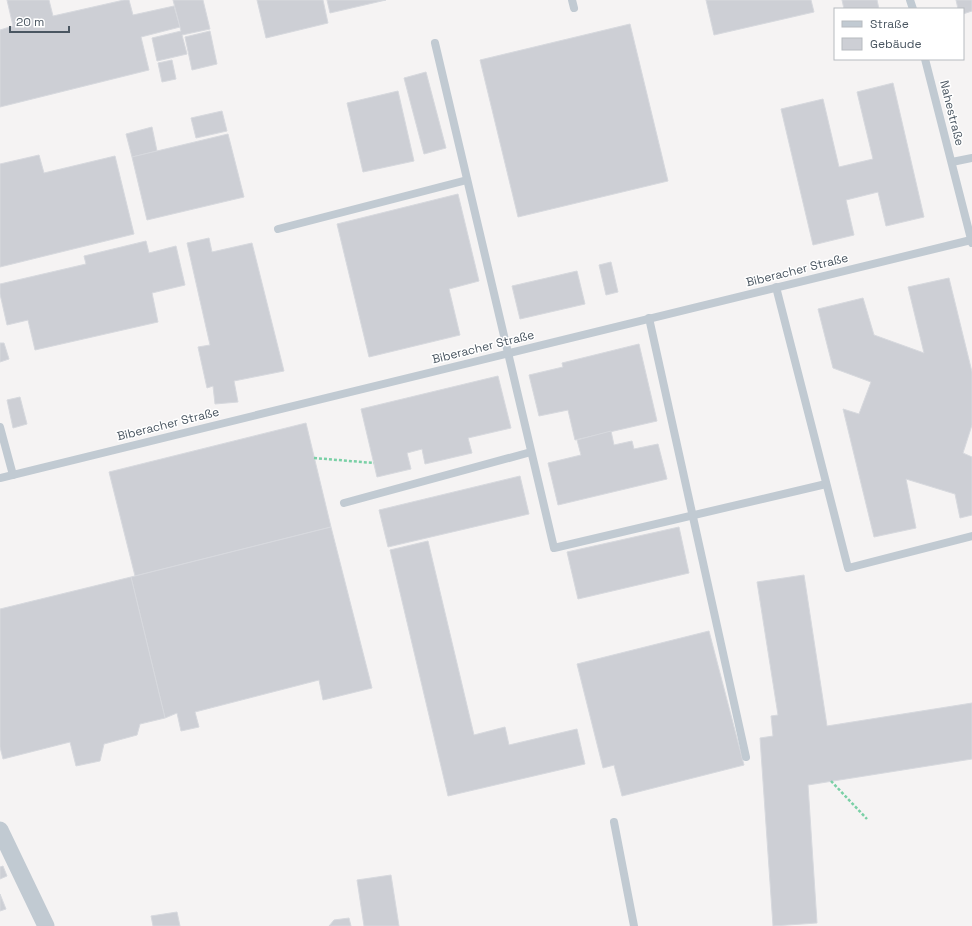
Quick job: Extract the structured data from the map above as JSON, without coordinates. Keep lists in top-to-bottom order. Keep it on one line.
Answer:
{"streets":{"lane":["Nahestraße","Biberacher Straße"]},"crossings":[["Nahestraße","Biberacher Straße"]],"legend":["Straße","Gebäude"],"scale_bar":"20 m"}
